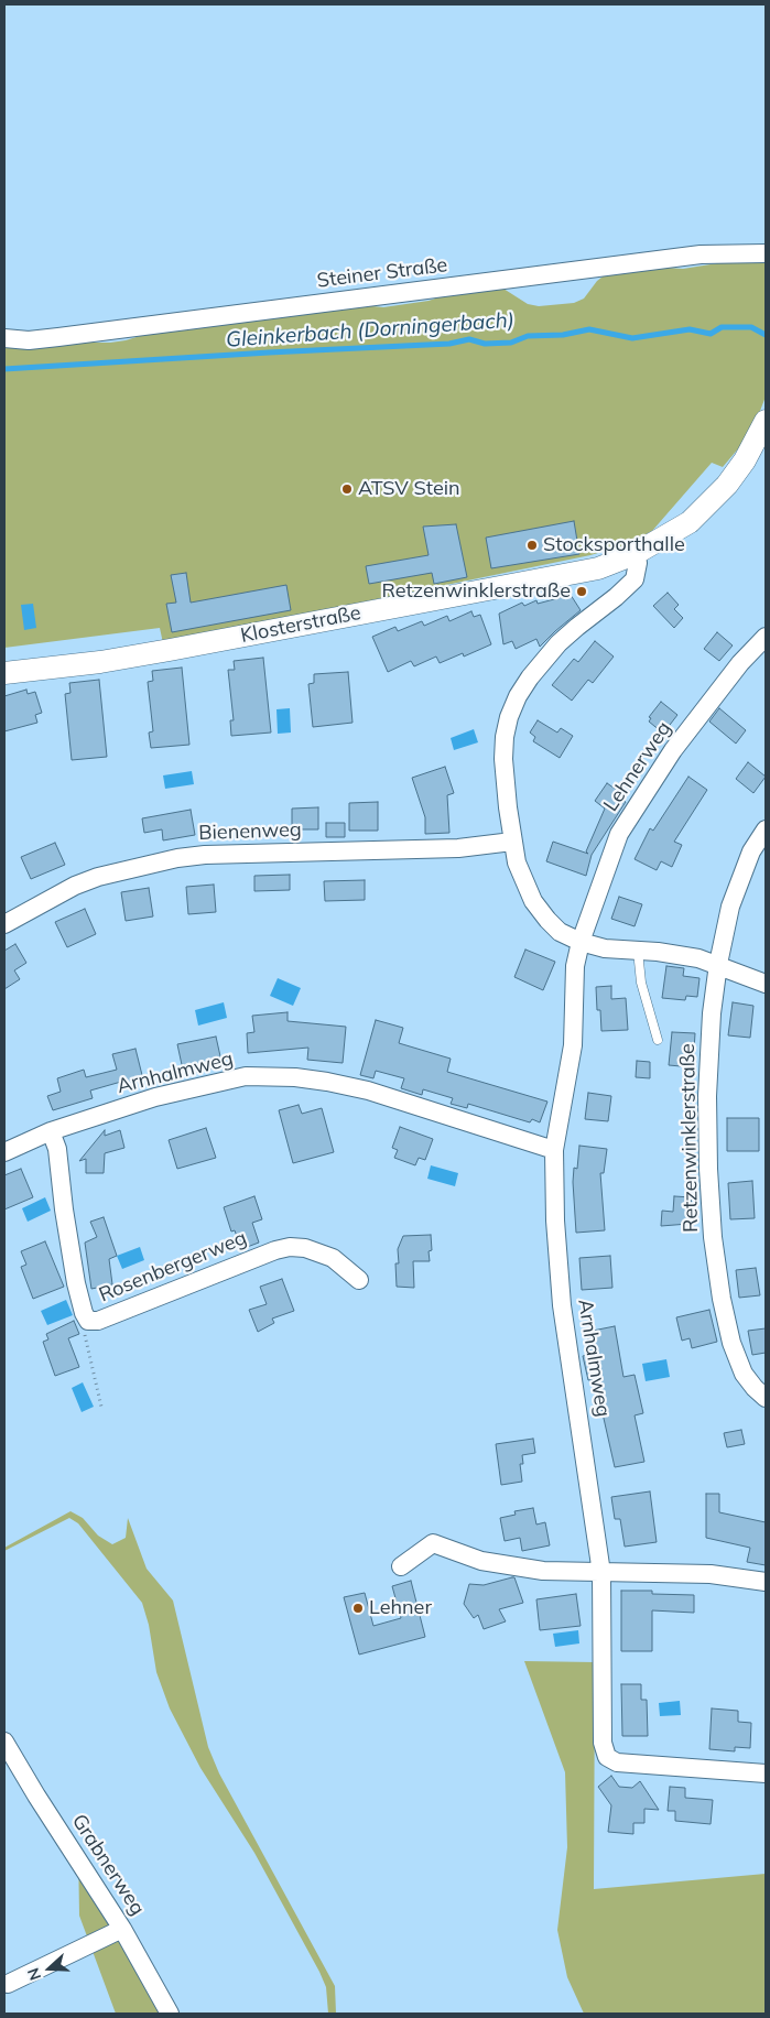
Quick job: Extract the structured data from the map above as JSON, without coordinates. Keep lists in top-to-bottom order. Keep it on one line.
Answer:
{"streets":{"street":["Steiner Straße","Klosterstraße","Lehnerweg","Bienenweg","Arnhalmweg","Retzenwinklerstraße","Rosenbergerweg","Grabnerweg"]},"crossings":[["Lehnerweg","Arnhalmweg"],["Arnhalmweg","Rosenbergerweg"]],"water":["Gleinkerbach (Dorningerbach)"],"places":["ATSV Stein","Stocksporthalle","Retzenwinklerstraße","Lehner"],"north":"left"}
